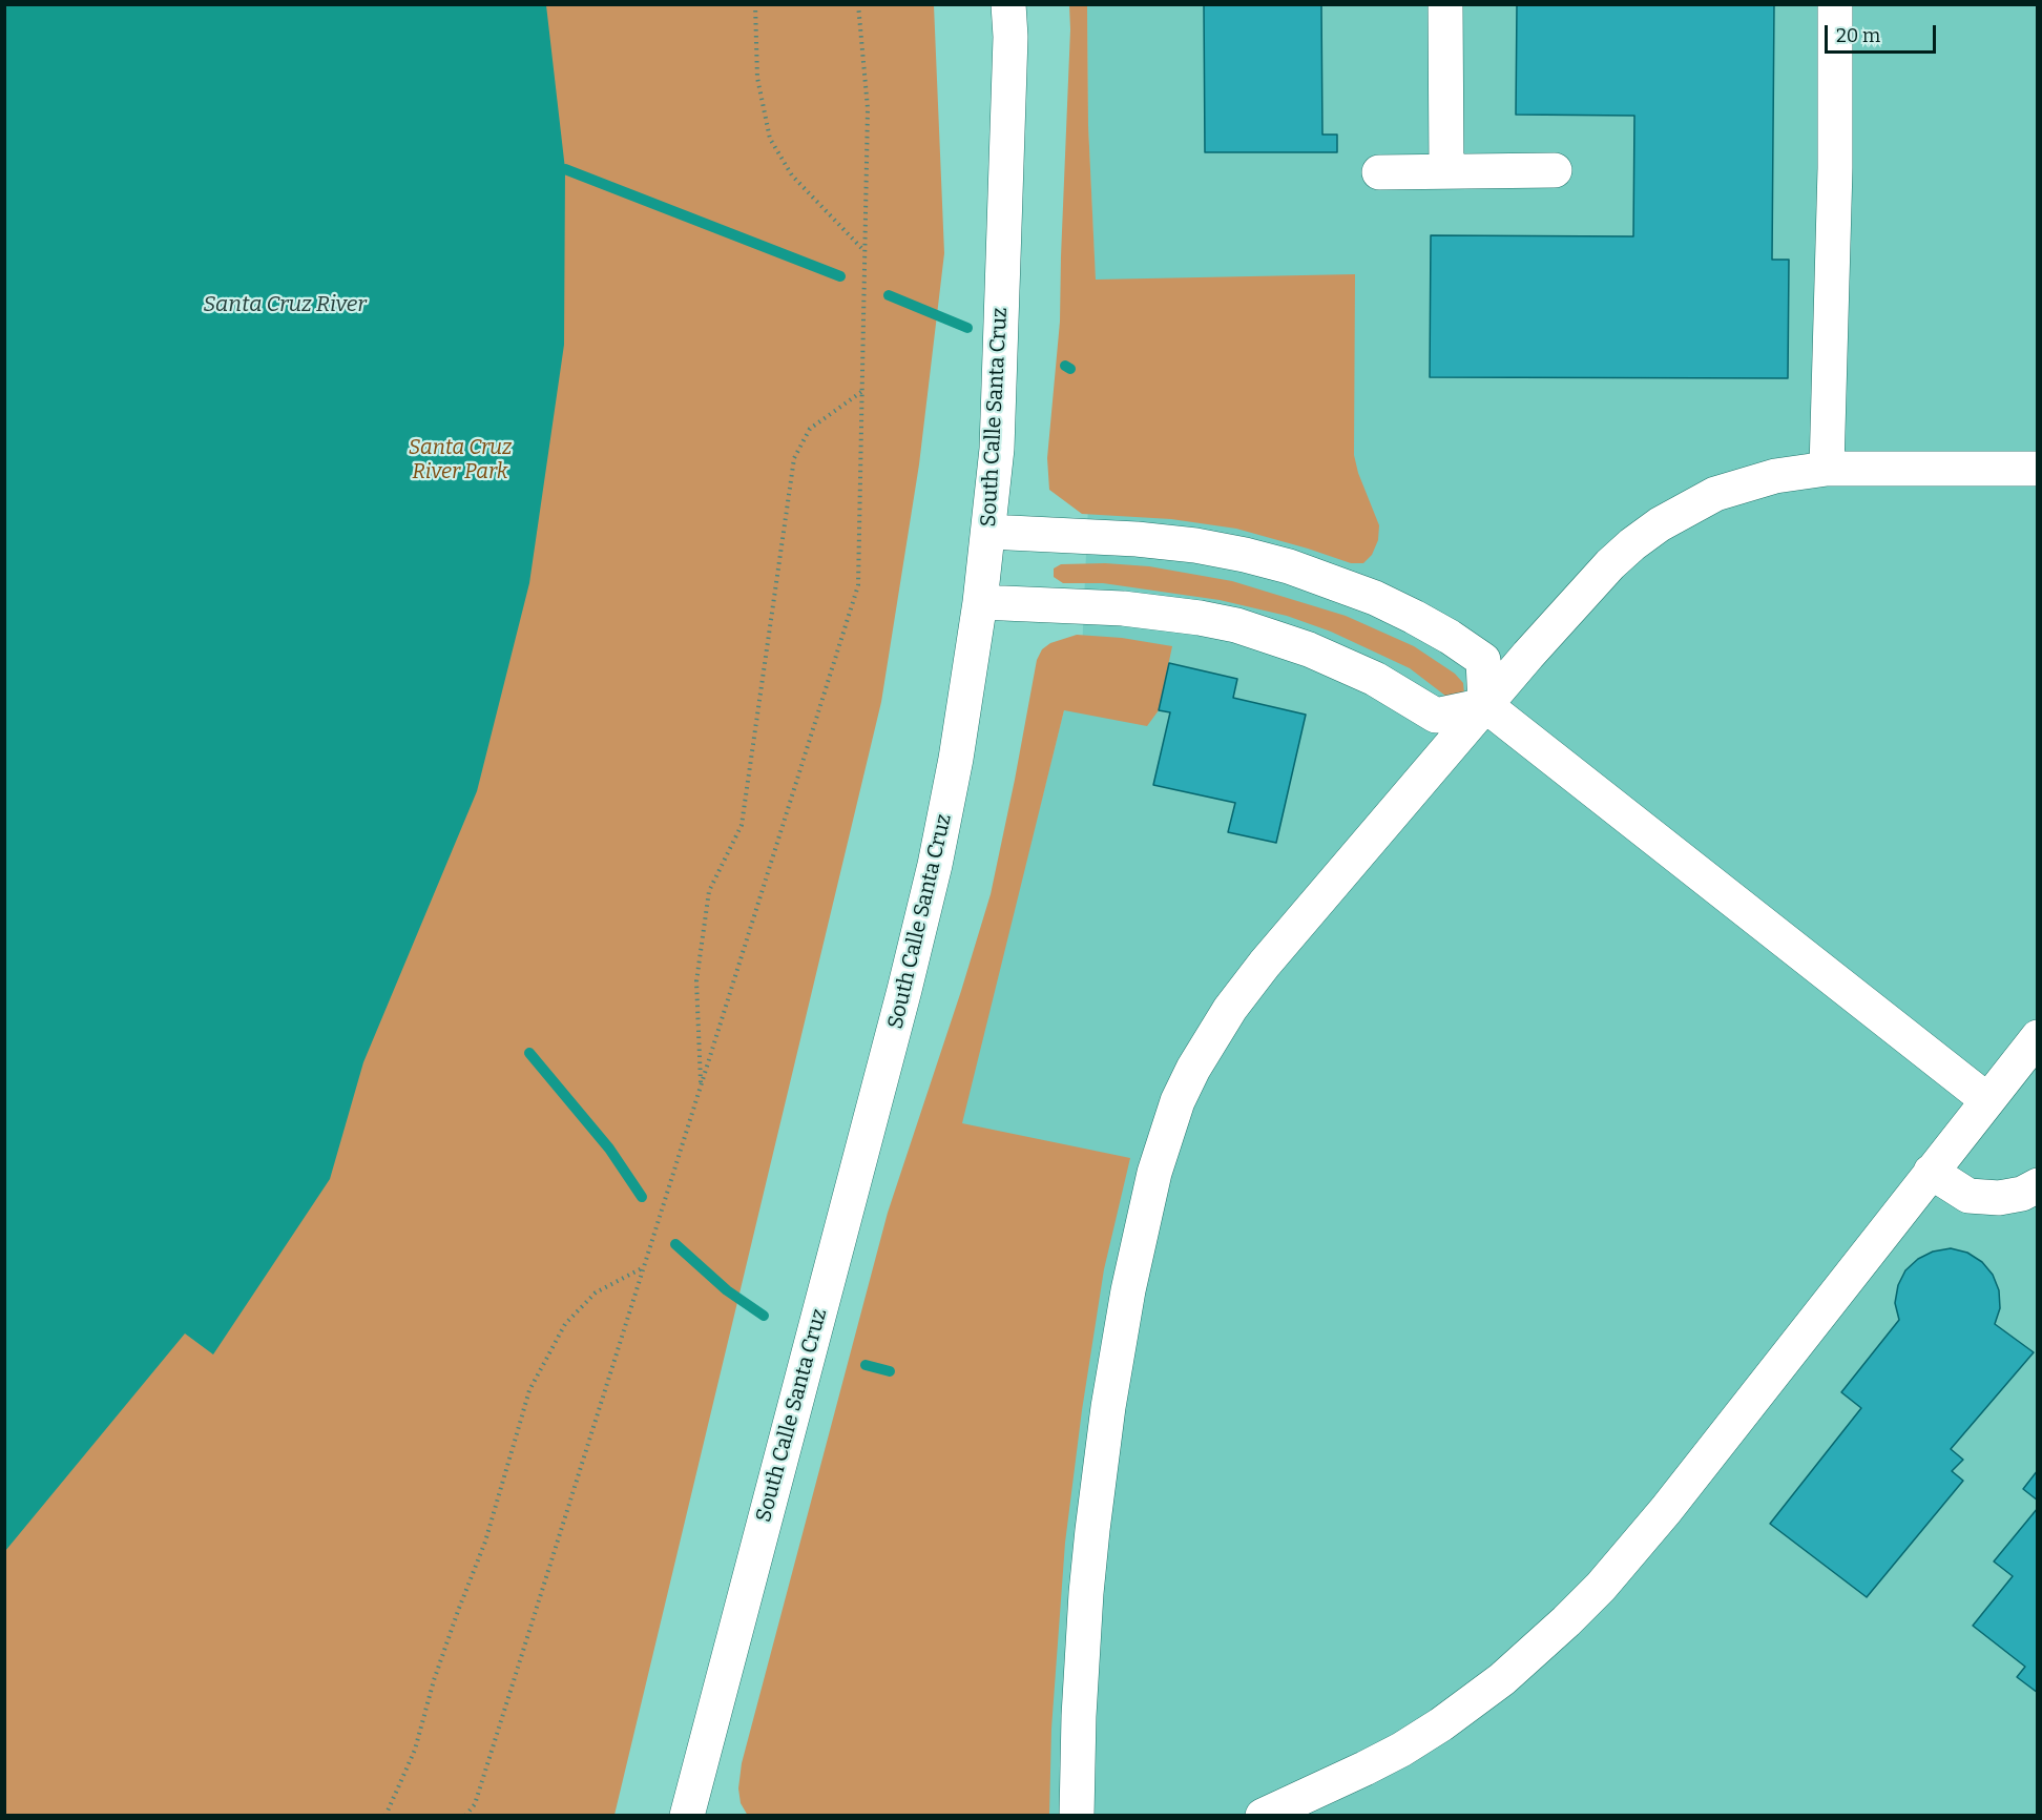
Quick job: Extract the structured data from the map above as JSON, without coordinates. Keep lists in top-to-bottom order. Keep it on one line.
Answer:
{"streets":{"street":["South Calle Santa Cruz"]},"water":["Santa Cruz River"],"parks":["Santa Cruz River Park"],"scale_bar":"20 m"}
